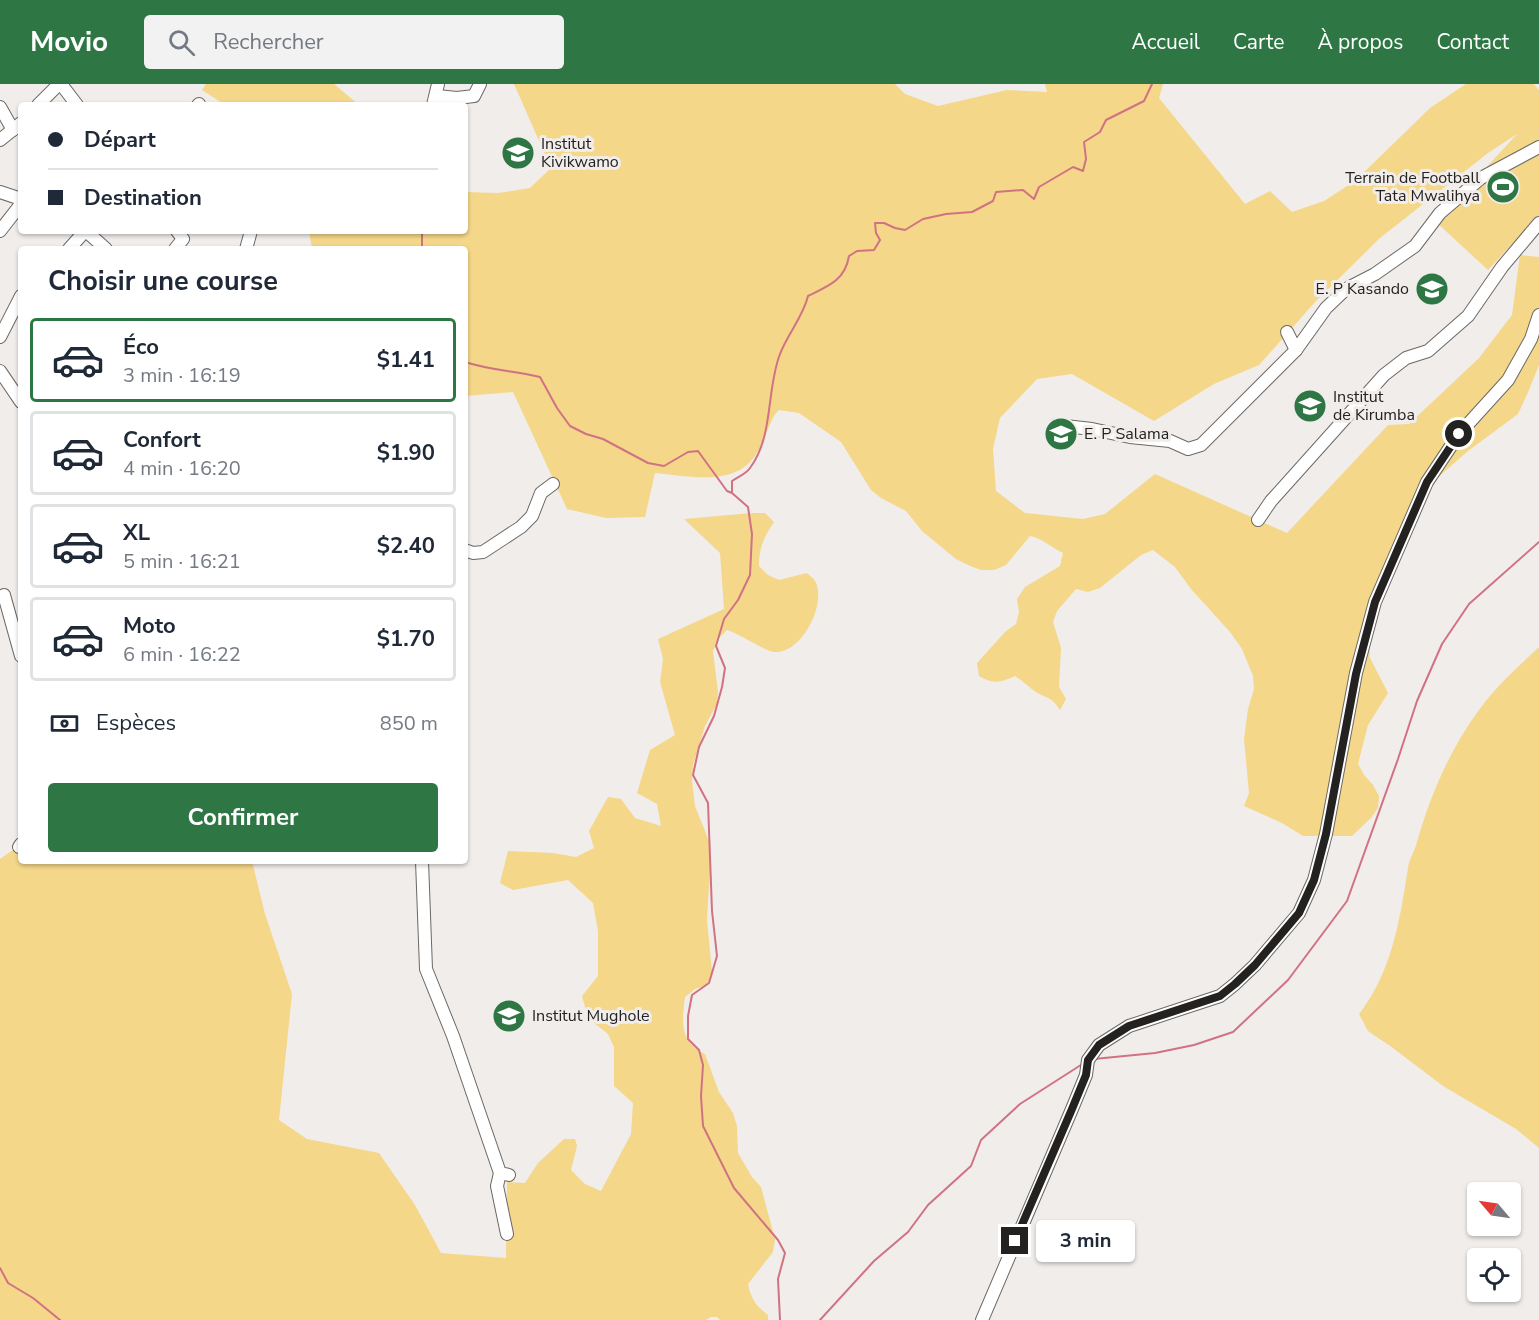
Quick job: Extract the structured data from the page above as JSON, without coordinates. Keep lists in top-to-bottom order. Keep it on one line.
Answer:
{"places":{"school or university":["Institut Kivikwamo","E. P Kasando","Institut de Kirumba","E. P Salama","Institut Mughole"],"sports":["Terrain de Football Tata Mwalihya"]},"north":"top left","page":{"header":"Movio","search":"Rechercher","nav":["Accueil","Carte","À propos","Contact"],"banner":["Départ","Destination"],"heading":"Choisir une course","list":[{"name":"Éco","note":"3 min · 16:19","value":"$1.41"},{"name":"Confort","note":"4 min · 16:20","value":"$1.90"},{"name":"XL","note":"5 min · 16:21","value":"$2.40"},{"name":"Moto","note":"6 min · 16:22","value":"$1.70"}],"pay":["Espèces","850 m"],"buttons":"Confirmer","bubble":"3 min"}}
